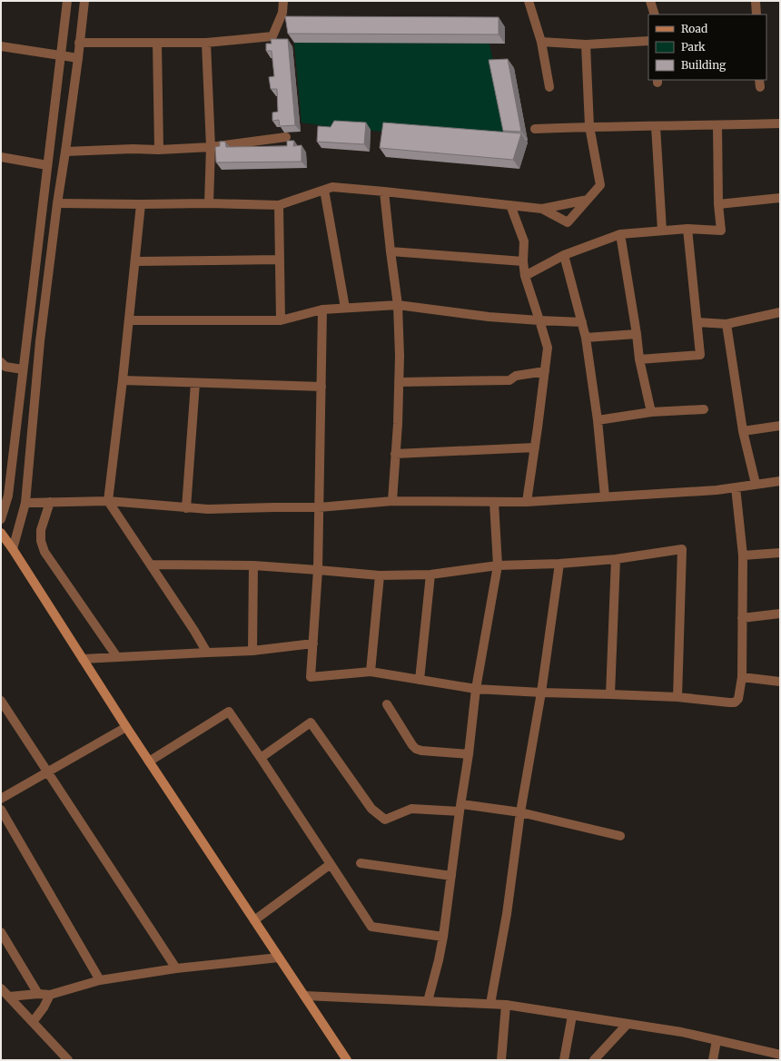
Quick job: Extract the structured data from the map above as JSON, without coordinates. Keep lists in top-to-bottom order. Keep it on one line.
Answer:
{"legend":["Road","Park","Building"]}
